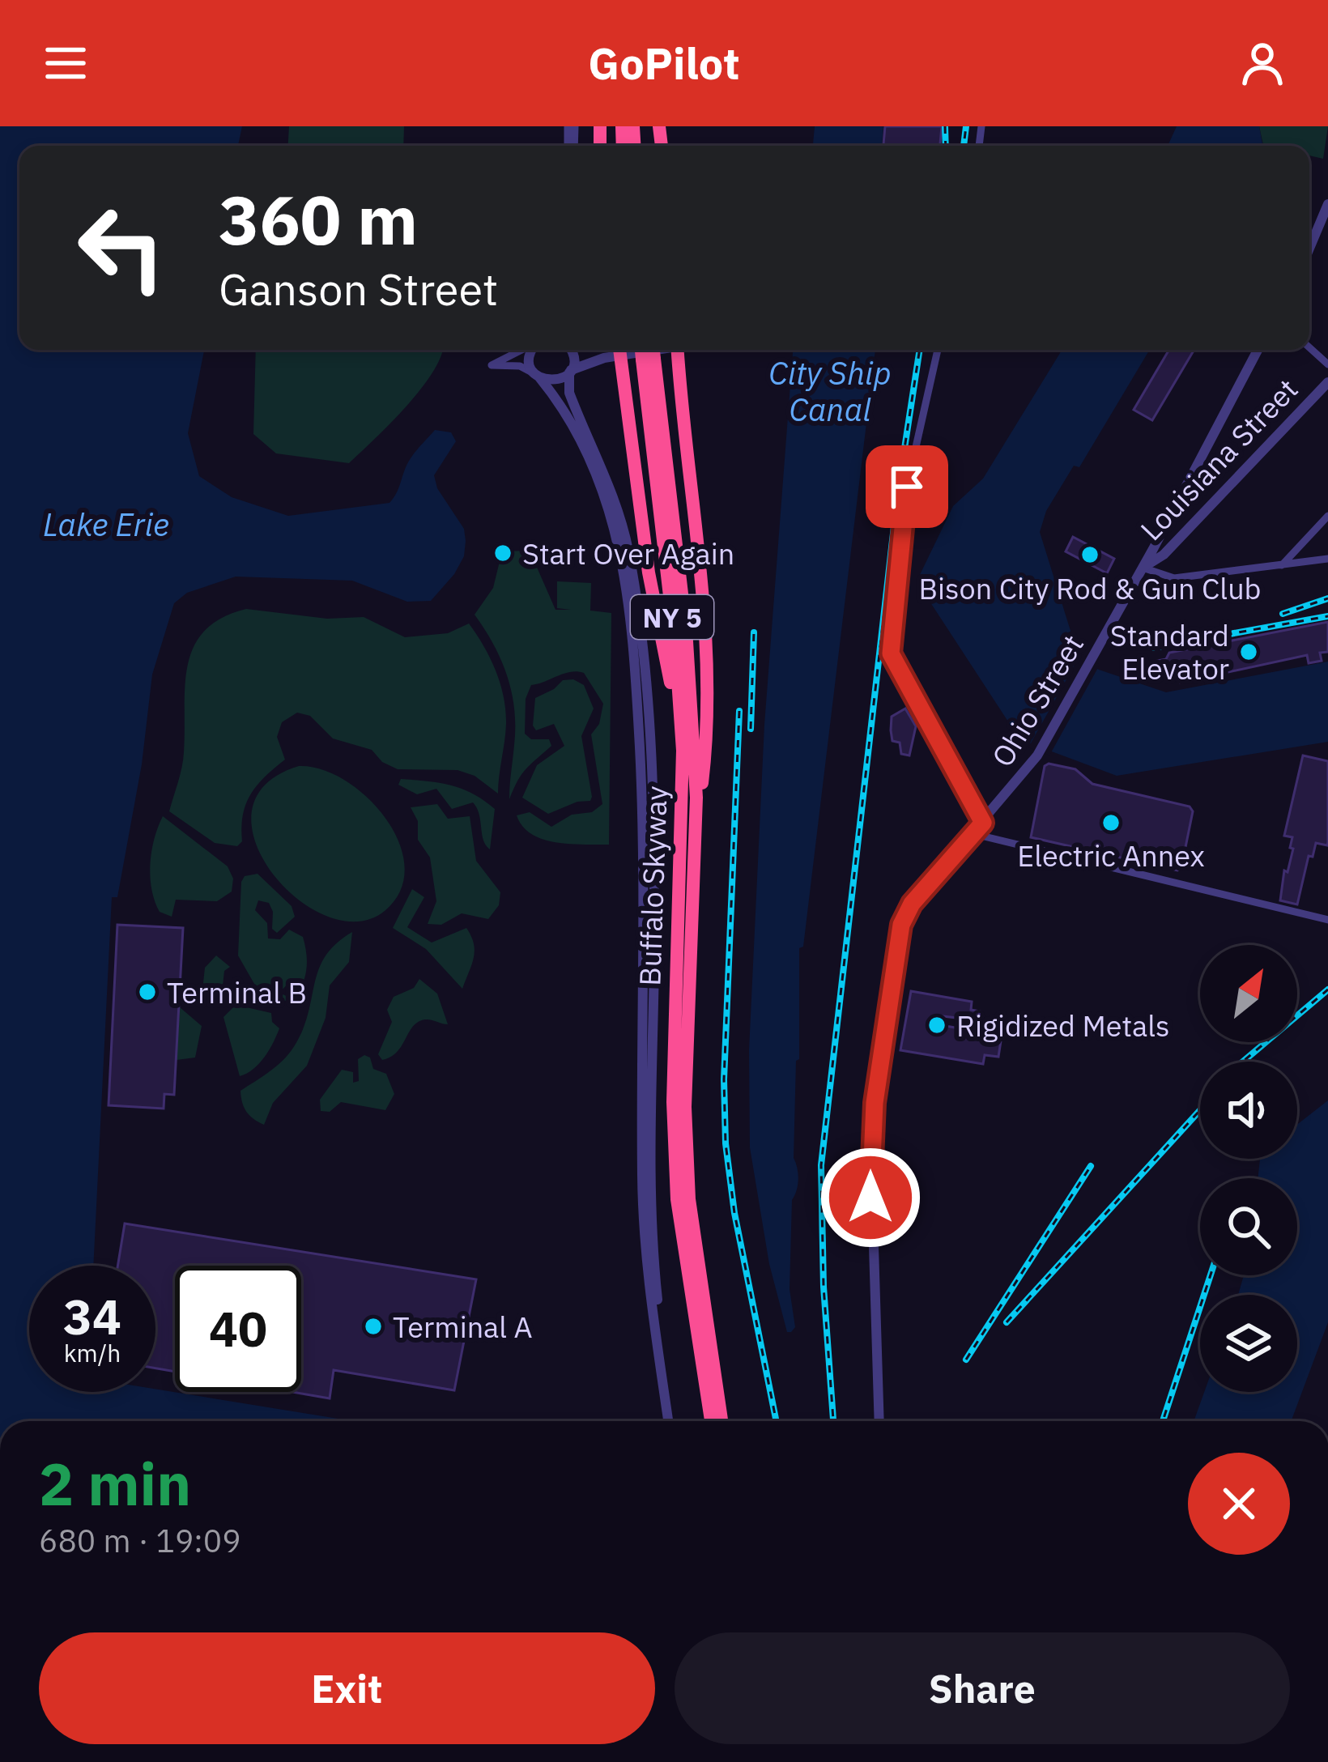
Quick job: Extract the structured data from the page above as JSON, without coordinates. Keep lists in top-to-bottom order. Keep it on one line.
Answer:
{"streets":{"highway":["NY 5","Buffalo Skyway"],"street":["Louisiana Street","Ohio Street"]},"crossings":[["Louisiana Street","Ohio Street"]],"water":["City Ship Canal","Lake Erie"],"places":["Start Over Again","Bison City Rod & Gun Club","Standard Elevator","Electric Annex","Terminal B","Rigidized Metals","Terminal A"],"north":"top right","page":{"header":"GoPilot","turn":["360 m","Ganson Street"],"speed":"34 km/h","limit":"40","heading":["2 min","680 m · 19:09"],"buttons":["Exit","Share"]}}
